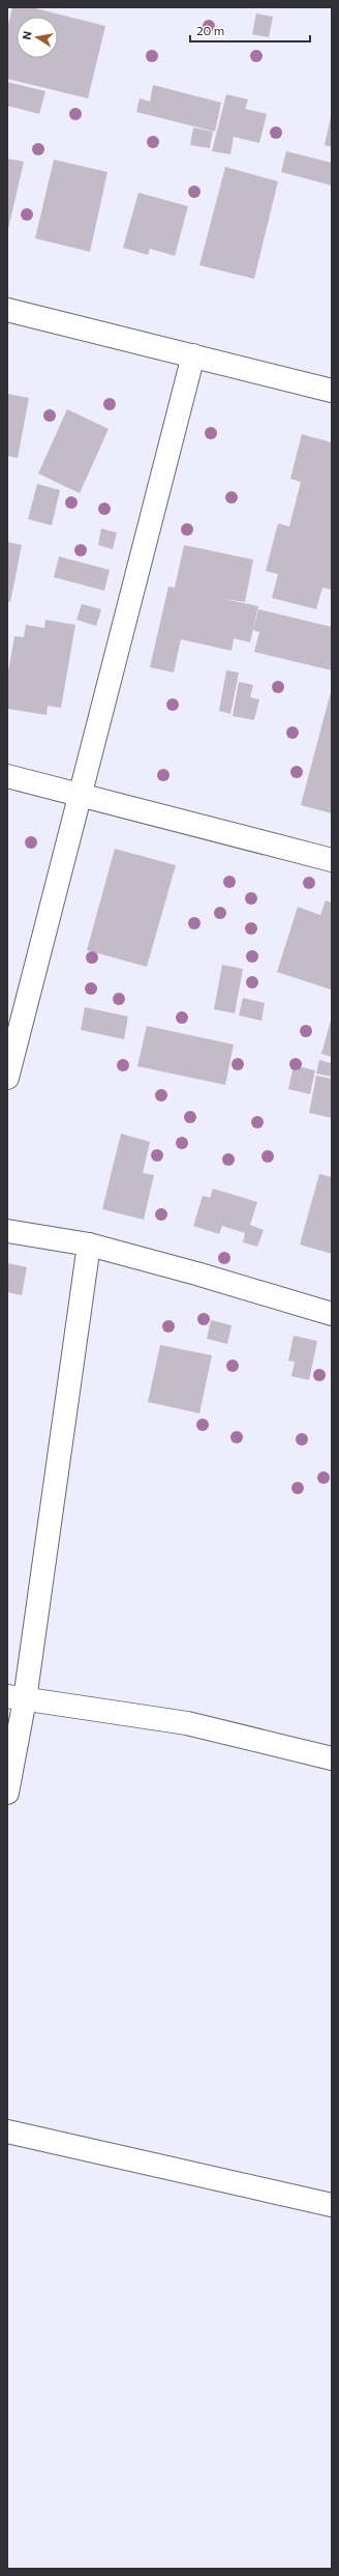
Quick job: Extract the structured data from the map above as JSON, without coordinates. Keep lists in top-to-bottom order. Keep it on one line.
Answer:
{"scale_bar":"20 m","north":"left"}
